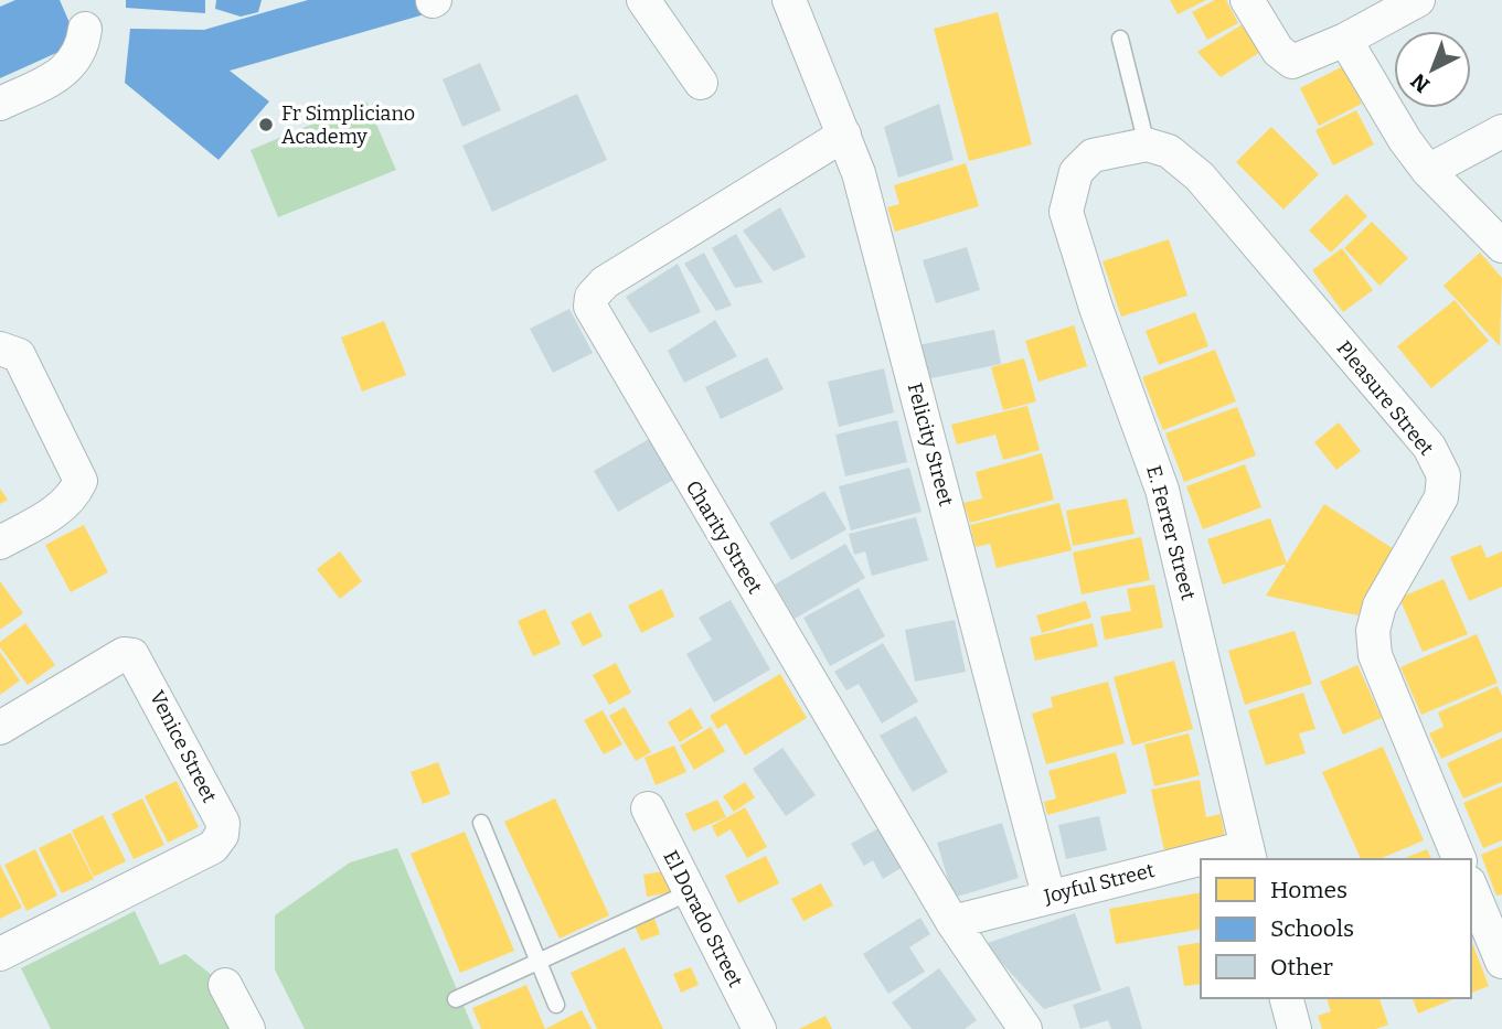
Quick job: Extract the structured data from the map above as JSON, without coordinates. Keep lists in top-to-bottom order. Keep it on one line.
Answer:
{"streets":{"street":["Pleasure Street","Felicity Street","E. Ferrer Street","Charity Street","Venice Street","Joyful Street","El Dorado Street"]},"crossings":[["Pleasure Street","E. Ferrer Street"],["Felicity Street","Charity Street"],["Felicity Street","Joyful Street"],["E. Ferrer Street","Joyful Street"],["Charity Street","Joyful Street"]],"places":["Fr Simpliciano Academy"],"legend":["Homes","Schools","Other"],"north":"bottom left"}
